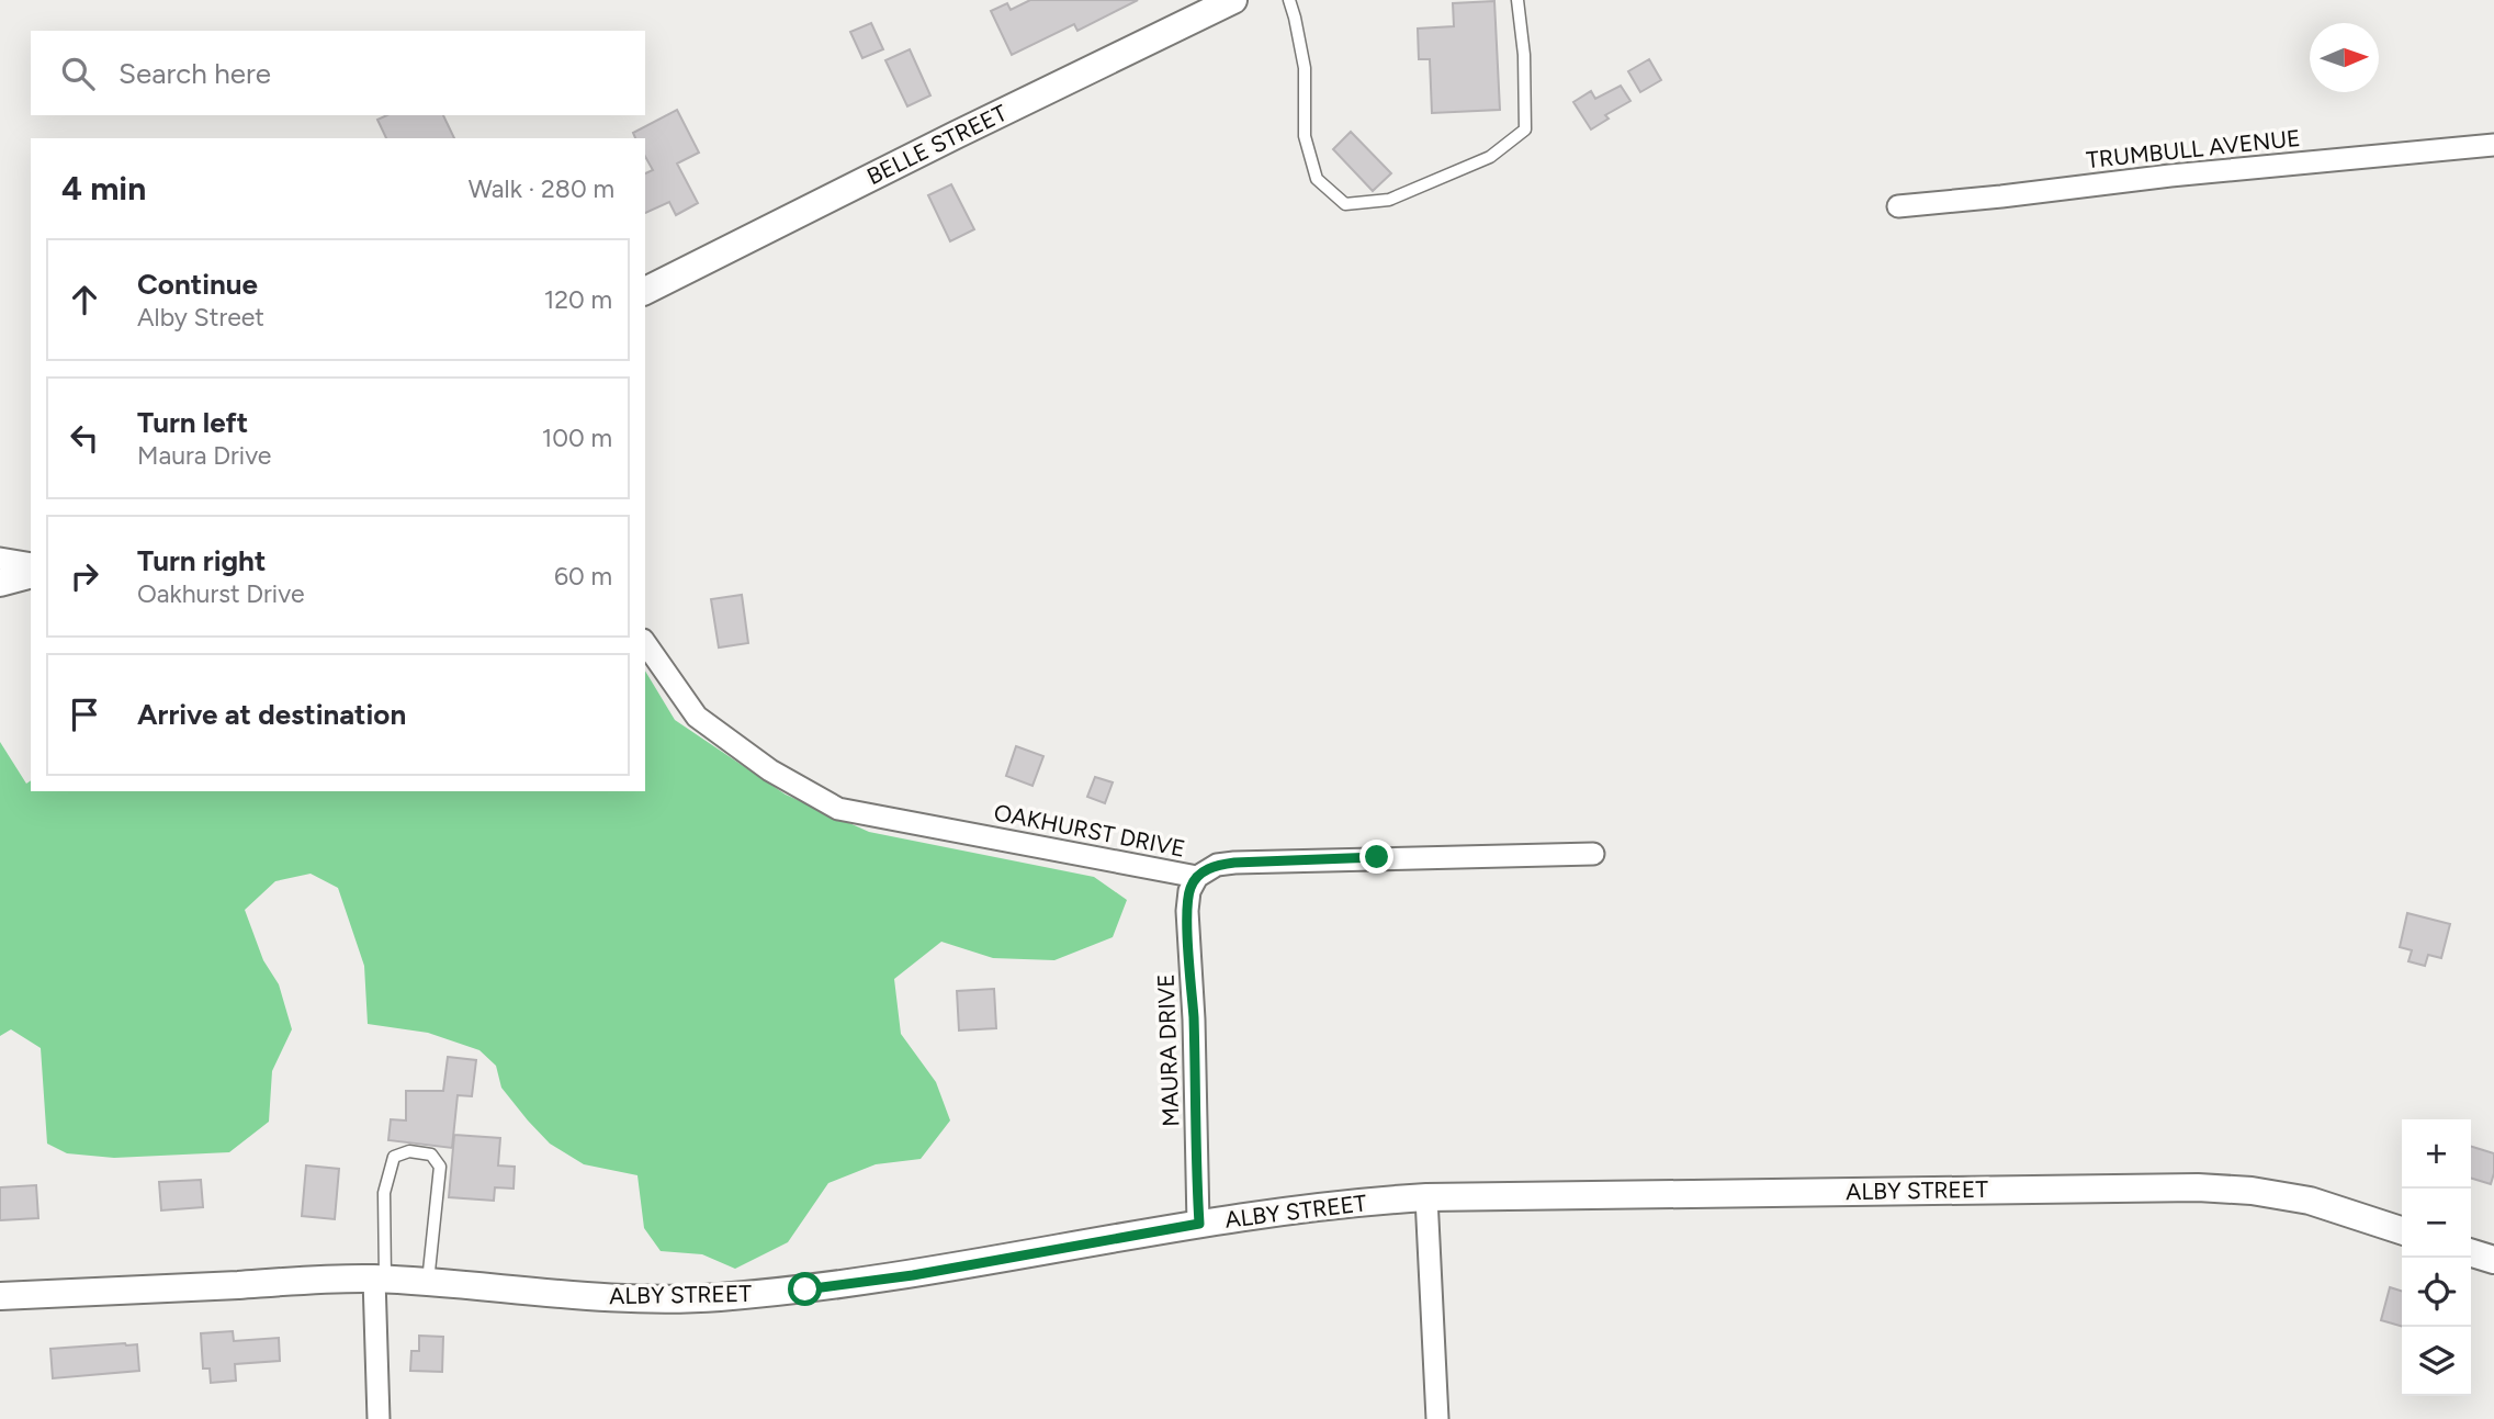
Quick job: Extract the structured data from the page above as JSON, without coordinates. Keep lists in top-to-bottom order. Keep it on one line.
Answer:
{"streets":{"street":["BELLE STREET","TRUMBULL AVENUE","OAKHURST DRIVE","MAURA DRIVE","ALBY STREET"]},"crossings":[["OAKHURST DRIVE","MAURA DRIVE"],["MAURA DRIVE","ALBY STREET"]],"north":"right","page":{"search":"Search here","heading":["4 min","Walk · 280 m"],"list":[["Continue","Alby Street","120 m"],["Turn left","Maura Drive","100 m"],["Turn right","Oakhurst Drive","60 m"],"Arrive at destination"],"map_buttons":["+","−"]}}
